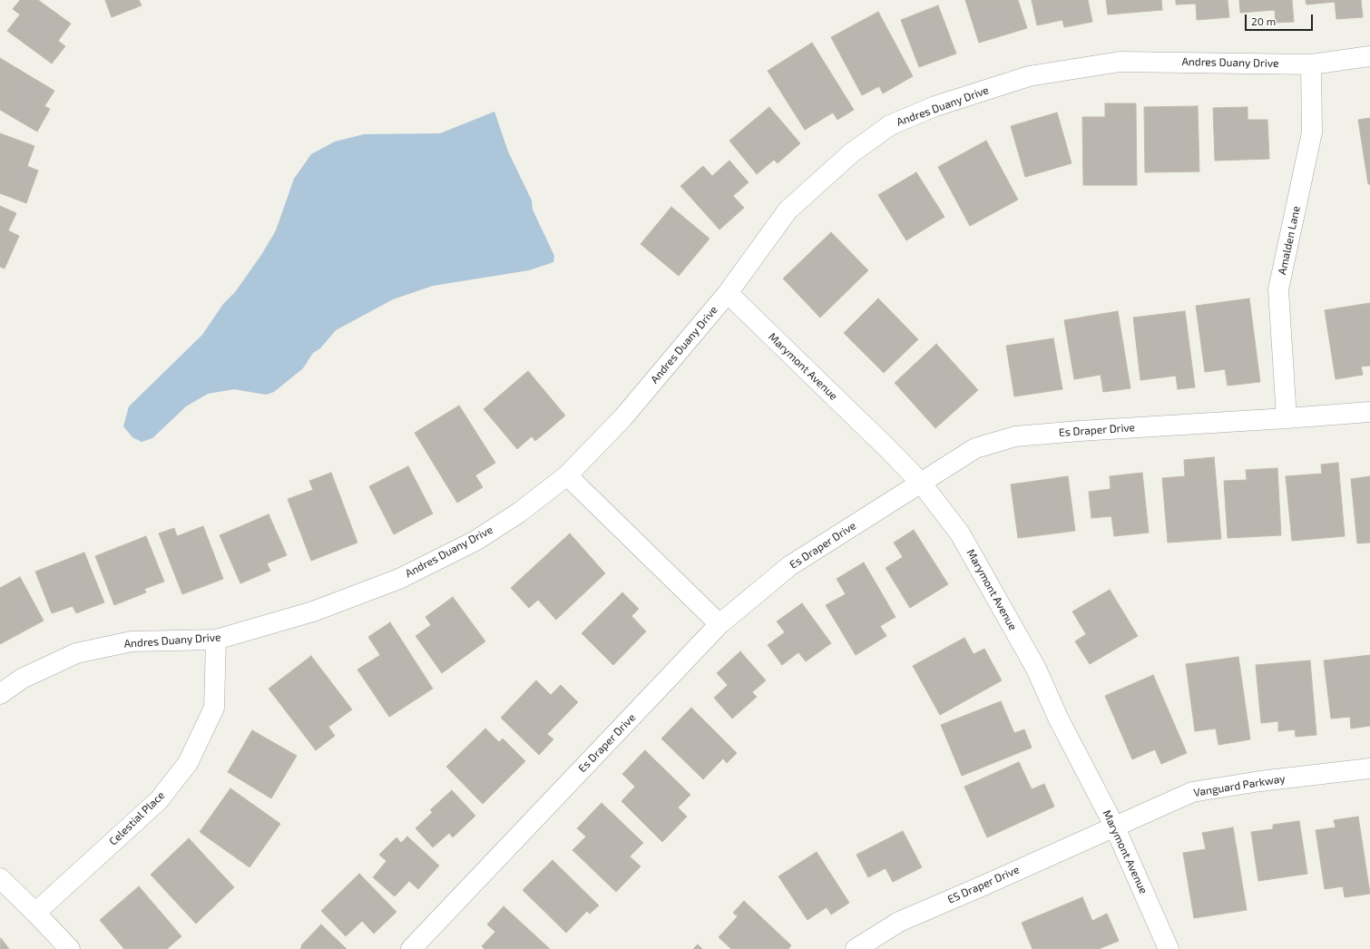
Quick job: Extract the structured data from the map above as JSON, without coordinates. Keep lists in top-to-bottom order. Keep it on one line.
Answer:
{"streets":{"street":["Andres Duany Drive","Amalden Lane","Marymont Avenue","Es Draper Drive","Vanguard Parkway","Celestial Place","ES Draper Drive"]},"crossings":[["Andres Duany Drive","Amalden Lane"],["Andres Duany Drive","Marymont Avenue"],["Andres Duany Drive","Celestial Place"],["Amalden Lane","Es Draper Drive"],["Marymont Avenue","Es Draper Drive"],["Marymont Avenue","Vanguard Parkway"],["Marymont Avenue","ES Draper Drive"],["Vanguard Parkway","ES Draper Drive"]],"scale_bar":"20 m"}
